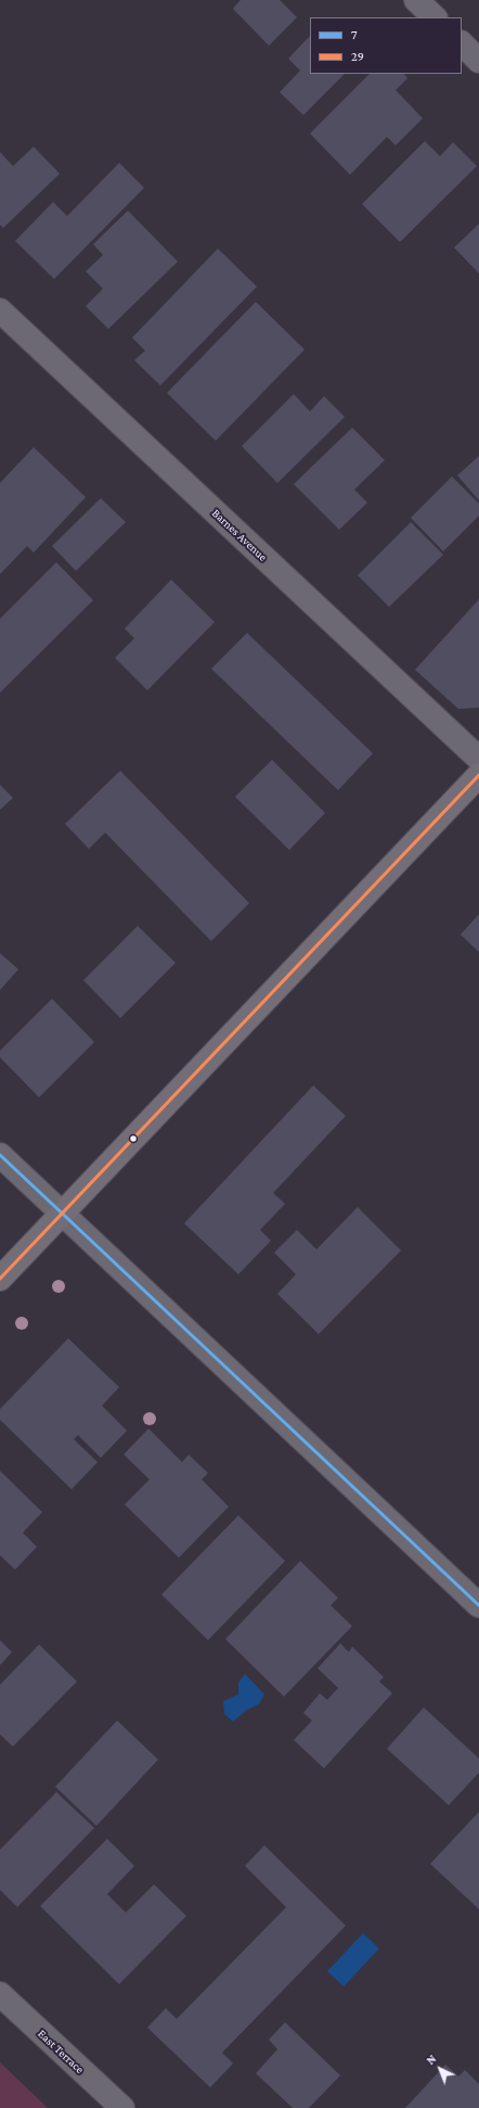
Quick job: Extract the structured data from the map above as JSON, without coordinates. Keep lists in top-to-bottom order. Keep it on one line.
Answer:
{"streets":{"street":["Barnes Avenue","East Terrace"]},"lines":["transit line 29","transit line 7"],"legend":["7","29"],"north":"top left"}
